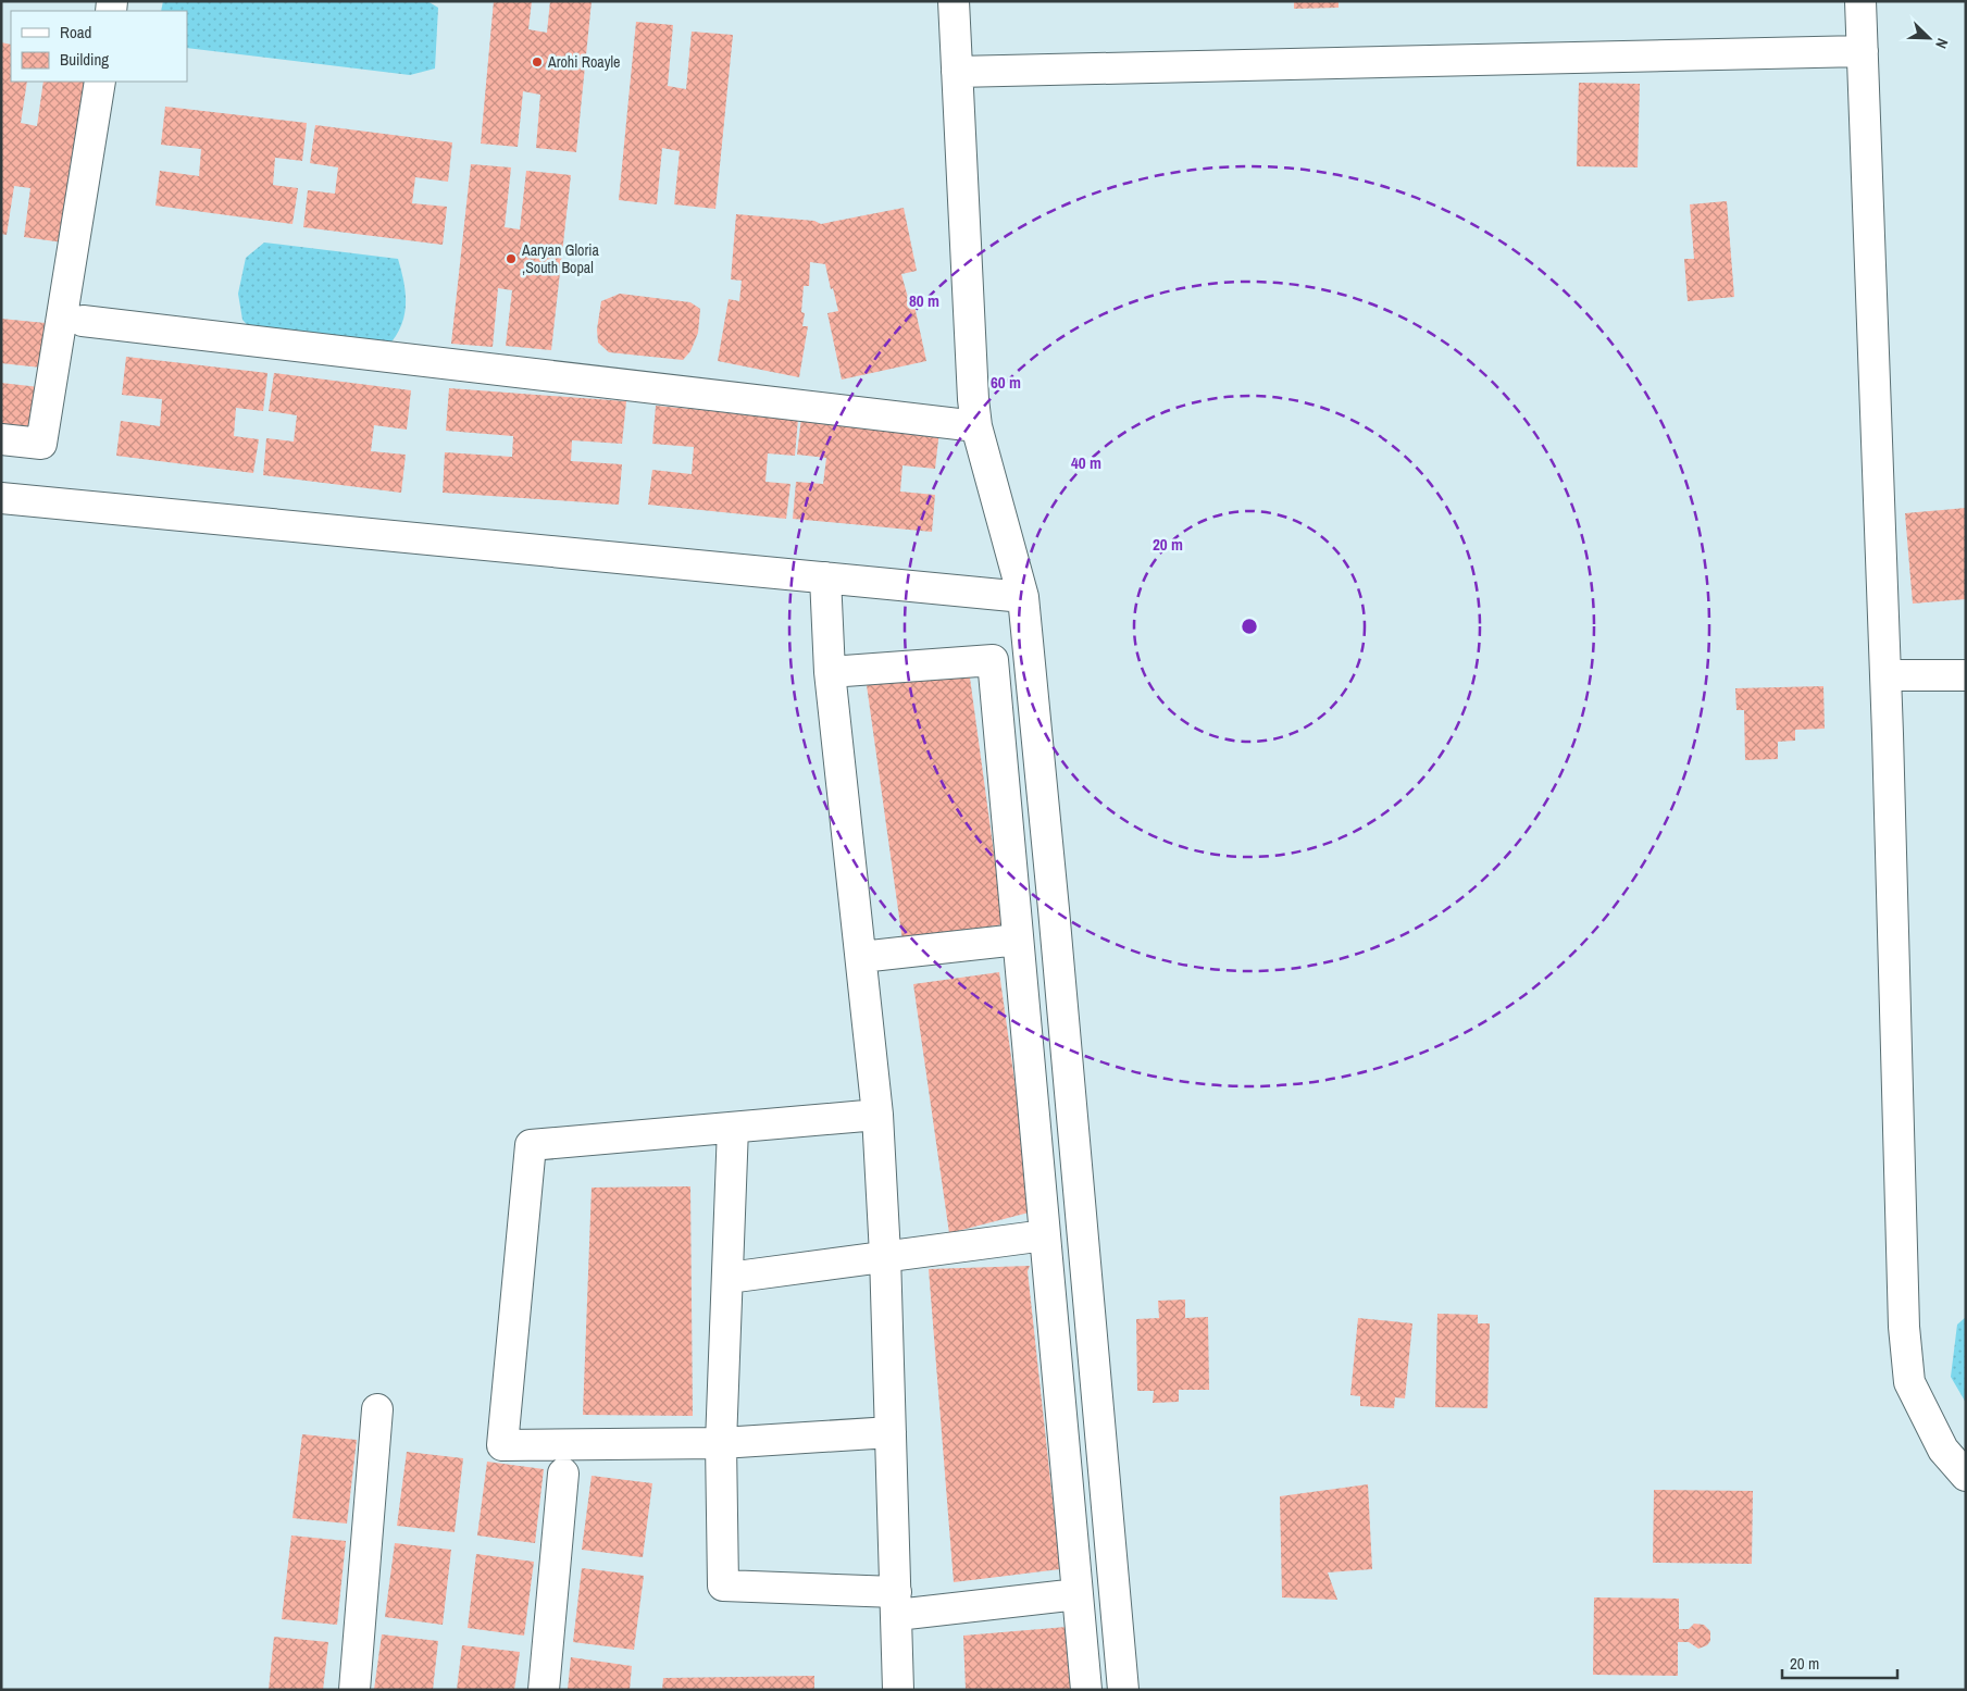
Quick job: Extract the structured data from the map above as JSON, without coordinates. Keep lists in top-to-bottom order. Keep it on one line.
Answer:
{"places":["Arohi Roayle","Aaryan Gloria ,South Bopal"],"legend":["Road","Building"],"scale_bar":"20 m","north":"bottom right","rings":["80 m","60 m","40 m","20 m"]}
